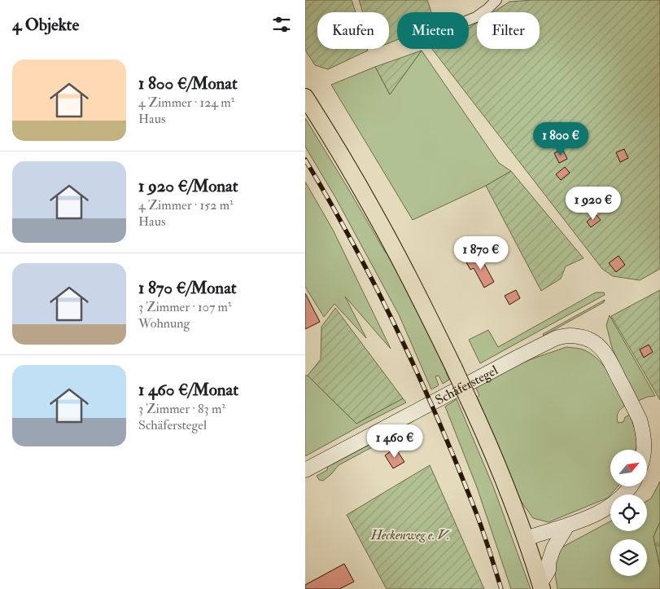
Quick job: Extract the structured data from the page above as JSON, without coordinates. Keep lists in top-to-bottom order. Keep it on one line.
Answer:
{"streets":{"main road":["Schäferstegel"]},"parks":["Heckenweg e. V."],"north":"top right","page":{"heading":"4 Objekte","chip":["Kaufen","Mieten","Filter"],"list":[{"name":"1 800 €/Monat","note":"4 Zimmer · 124 m² · Haus"},{"name":"1 920 €/Monat","note":"4 Zimmer · 152 m² · Haus"},{"name":"1 870 €/Monat","note":"3 Zimmer · 107 m² · Wohnung"},{"name":"1 460 €/Monat","note":"3 Zimmer · 83 m² · Schäferstegel"}],"price":["1 800 €","1 920 €","1 870 €","1 460 €"]}}
